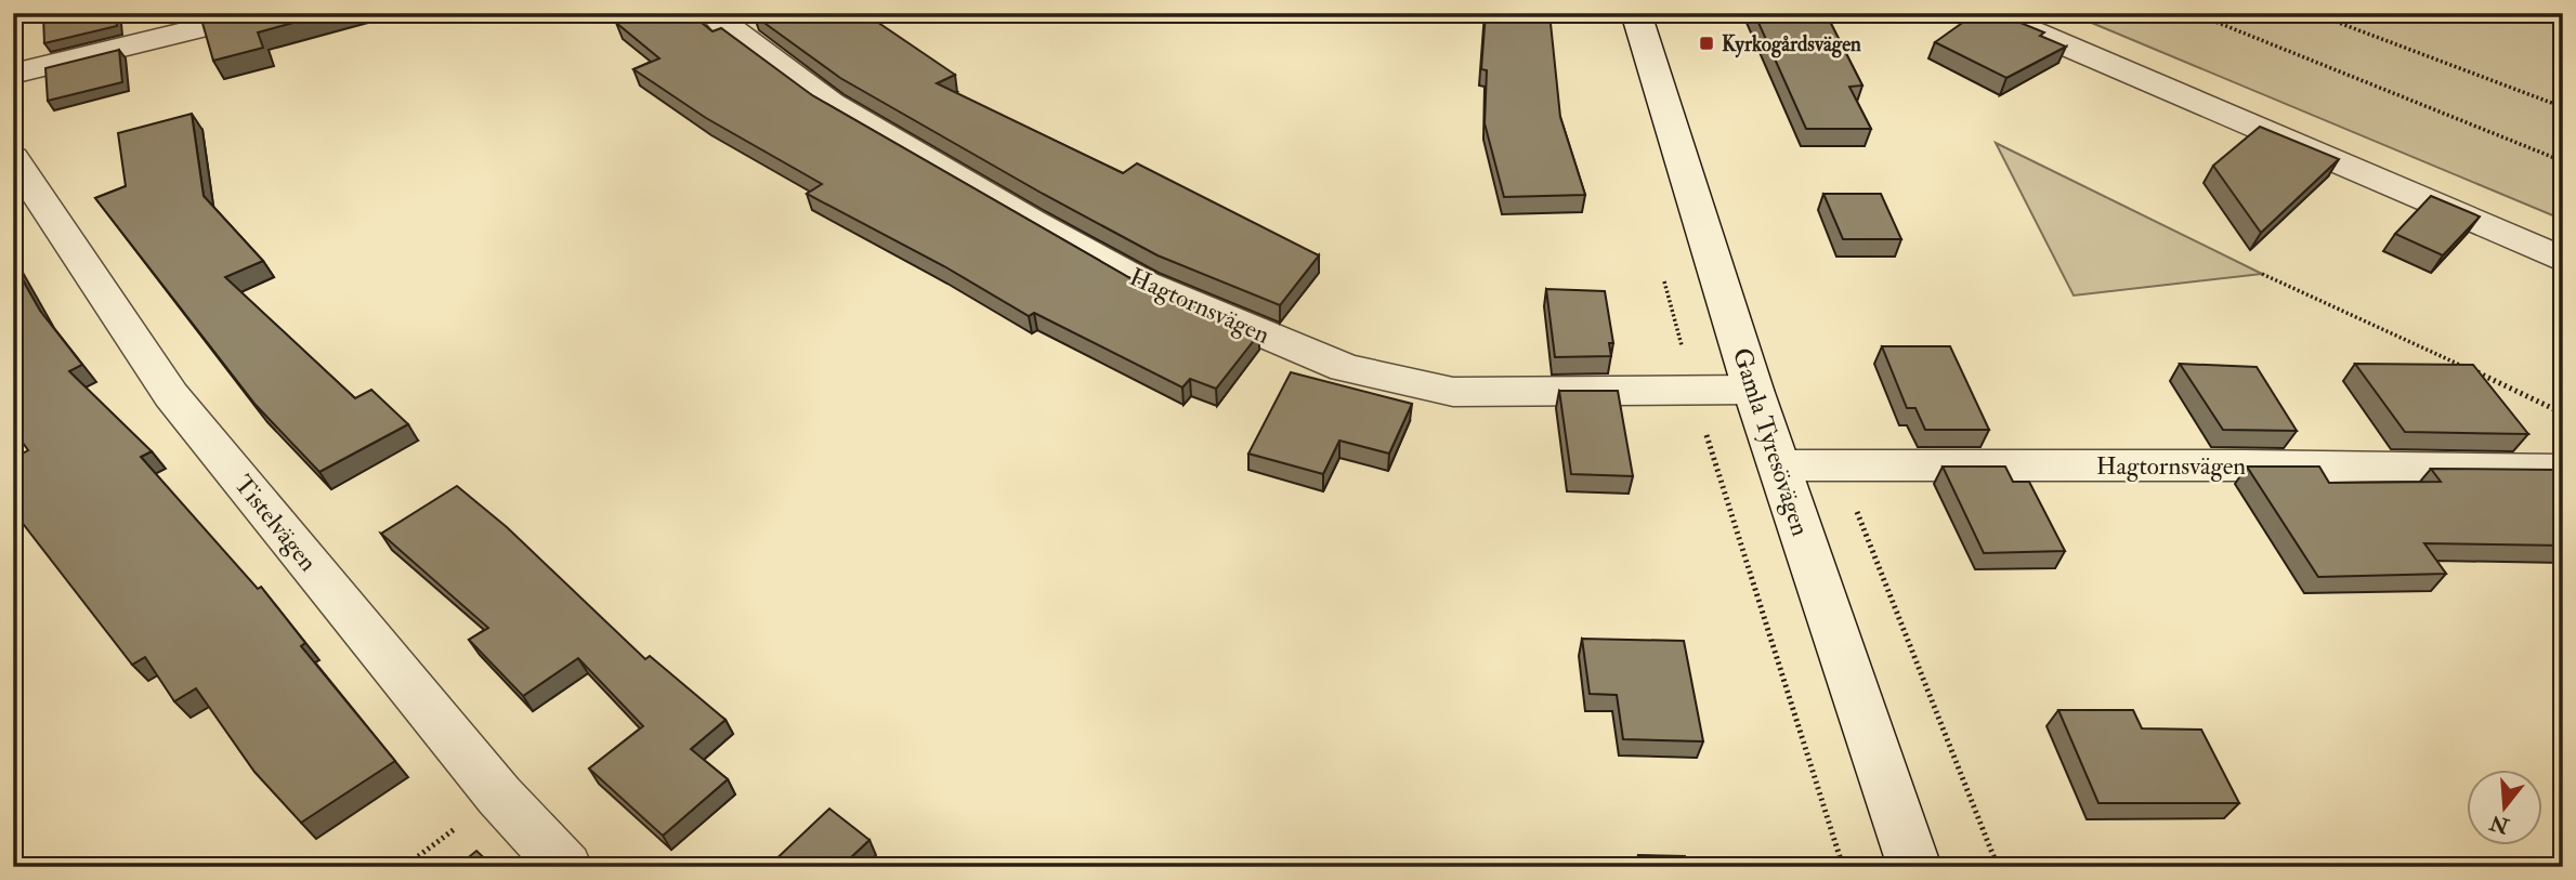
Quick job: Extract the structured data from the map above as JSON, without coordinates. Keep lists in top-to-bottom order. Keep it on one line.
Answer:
{"streets":{"street":["Hagtornsvägen","Gamla Tyresövägen","Tistelvägen"]},"crossings":[["Hagtornsvägen","Gamla Tyresövägen"]],"places":{"transit":["Kyrkogårdsvägen"]},"north":"bottom"}
